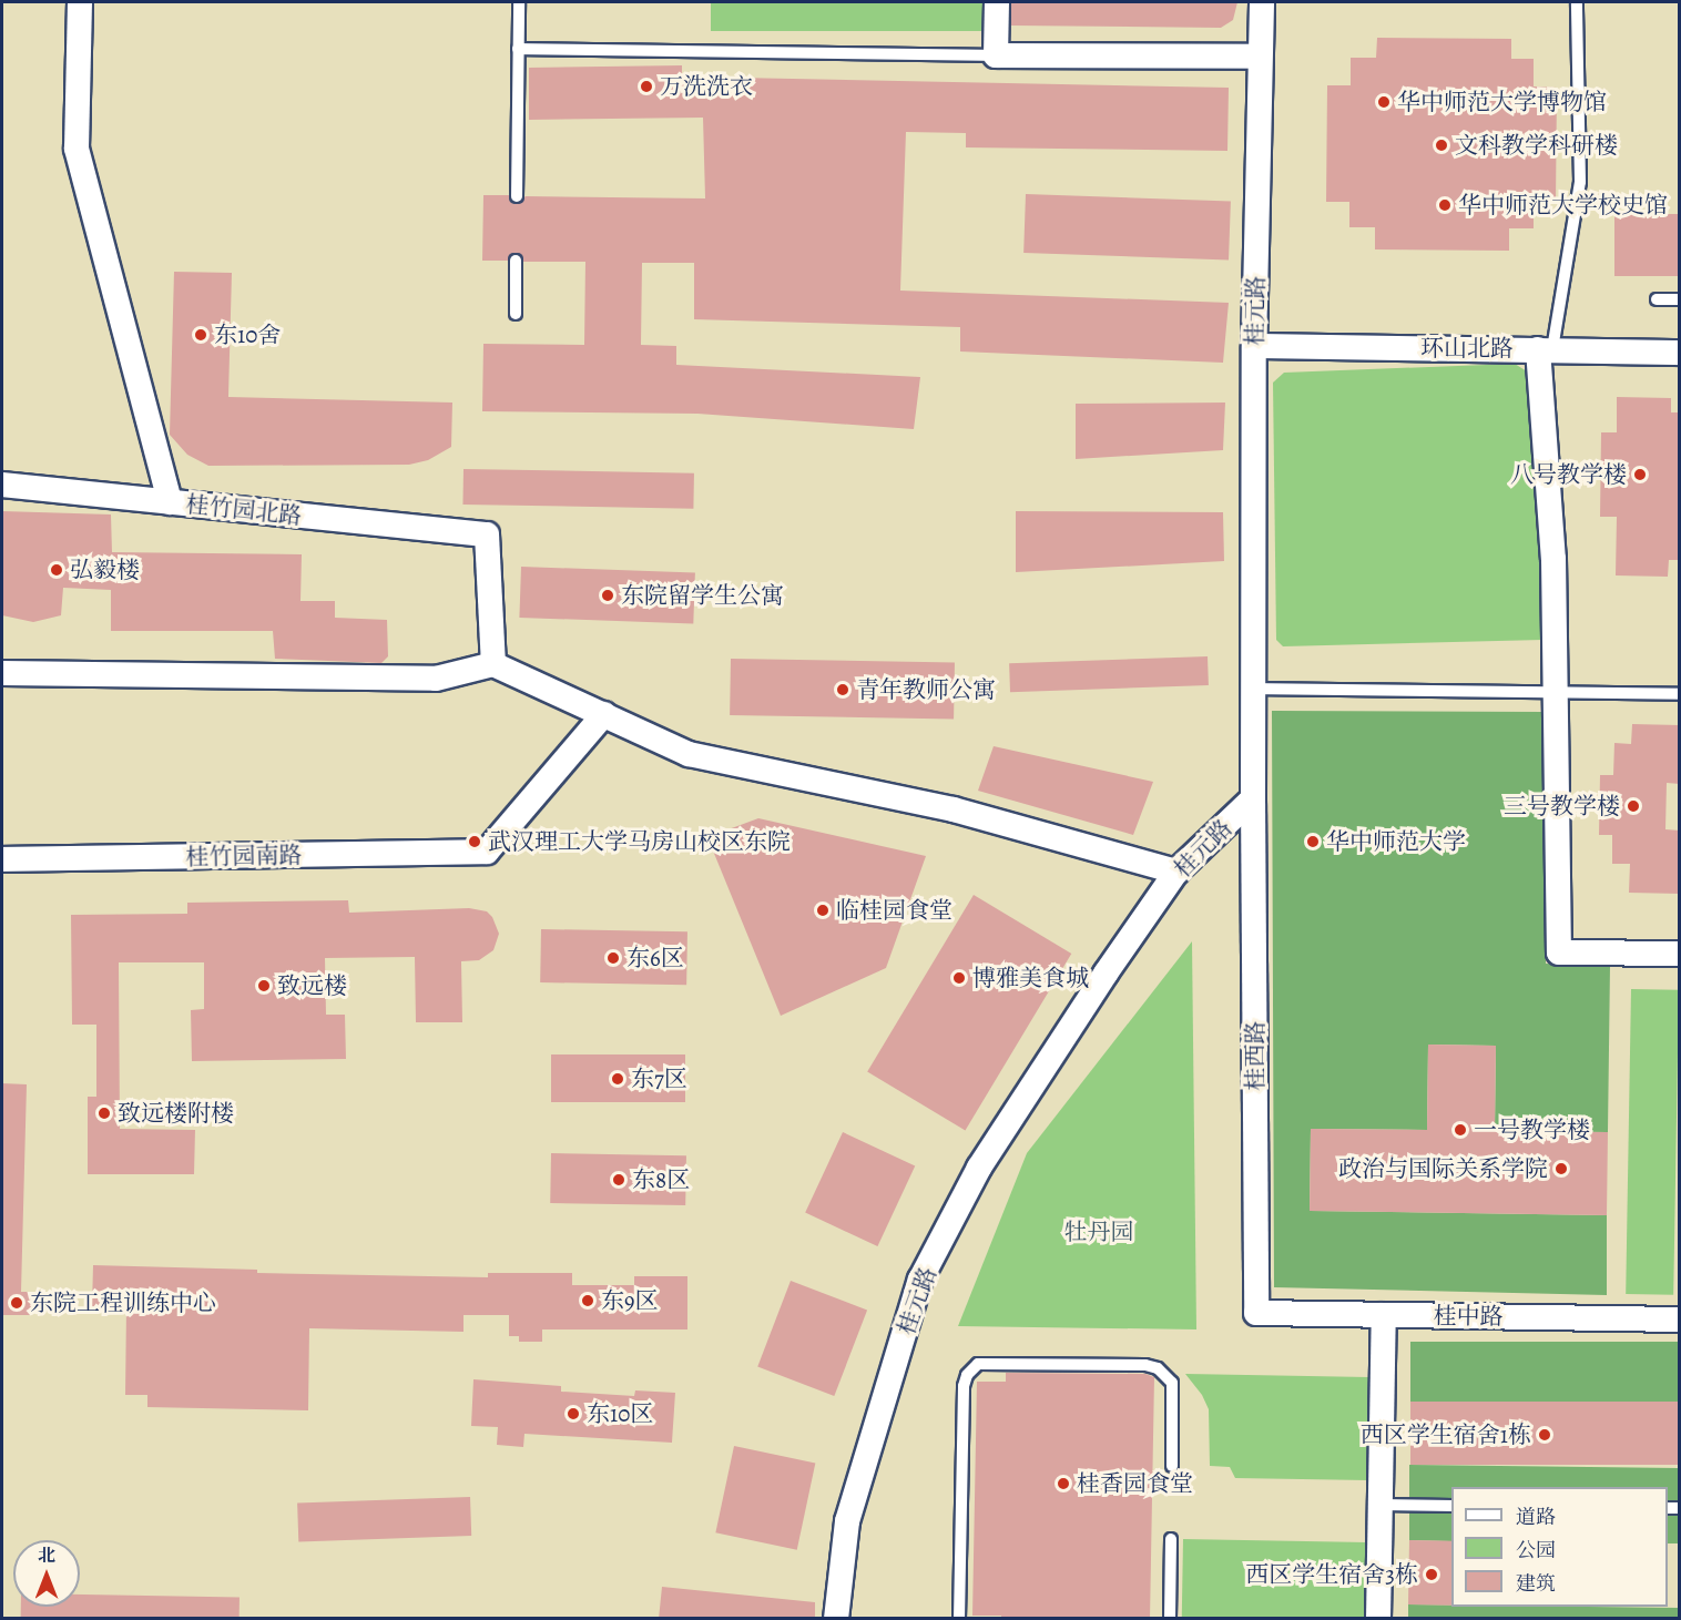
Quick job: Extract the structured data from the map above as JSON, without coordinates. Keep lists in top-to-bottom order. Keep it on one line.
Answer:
{"streets":{"street":["桂元路","环山北路","桂竹园北路","桂竹园南路","桂西路","桂中路"]},"crossings":[["桂元路","环山北路"],["桂元路","桂西路"],["桂西路","桂中路"]],"parks":["牡丹园"],"places":["万洗洗衣","华中师范大学博物馆","文科教学科研楼","华中师范大学校史馆","东10舍","八号教学楼","弘毅楼","东院留学生公寓","青年教师公寓","三号教学楼","武汉理工大学马房山校区东院","华中师范大学","临桂园食堂","东6区","博雅美食城","致远楼","东7区","致远楼附楼","一号教学楼","政治与国际关系学院","东8区","东9区","东院工程训练中心","东10区","西区学生宿舍1栋","桂香园食堂","西区学生宿舍3栋"],"legend":["道路","公园","建筑"],"north":"top"}
